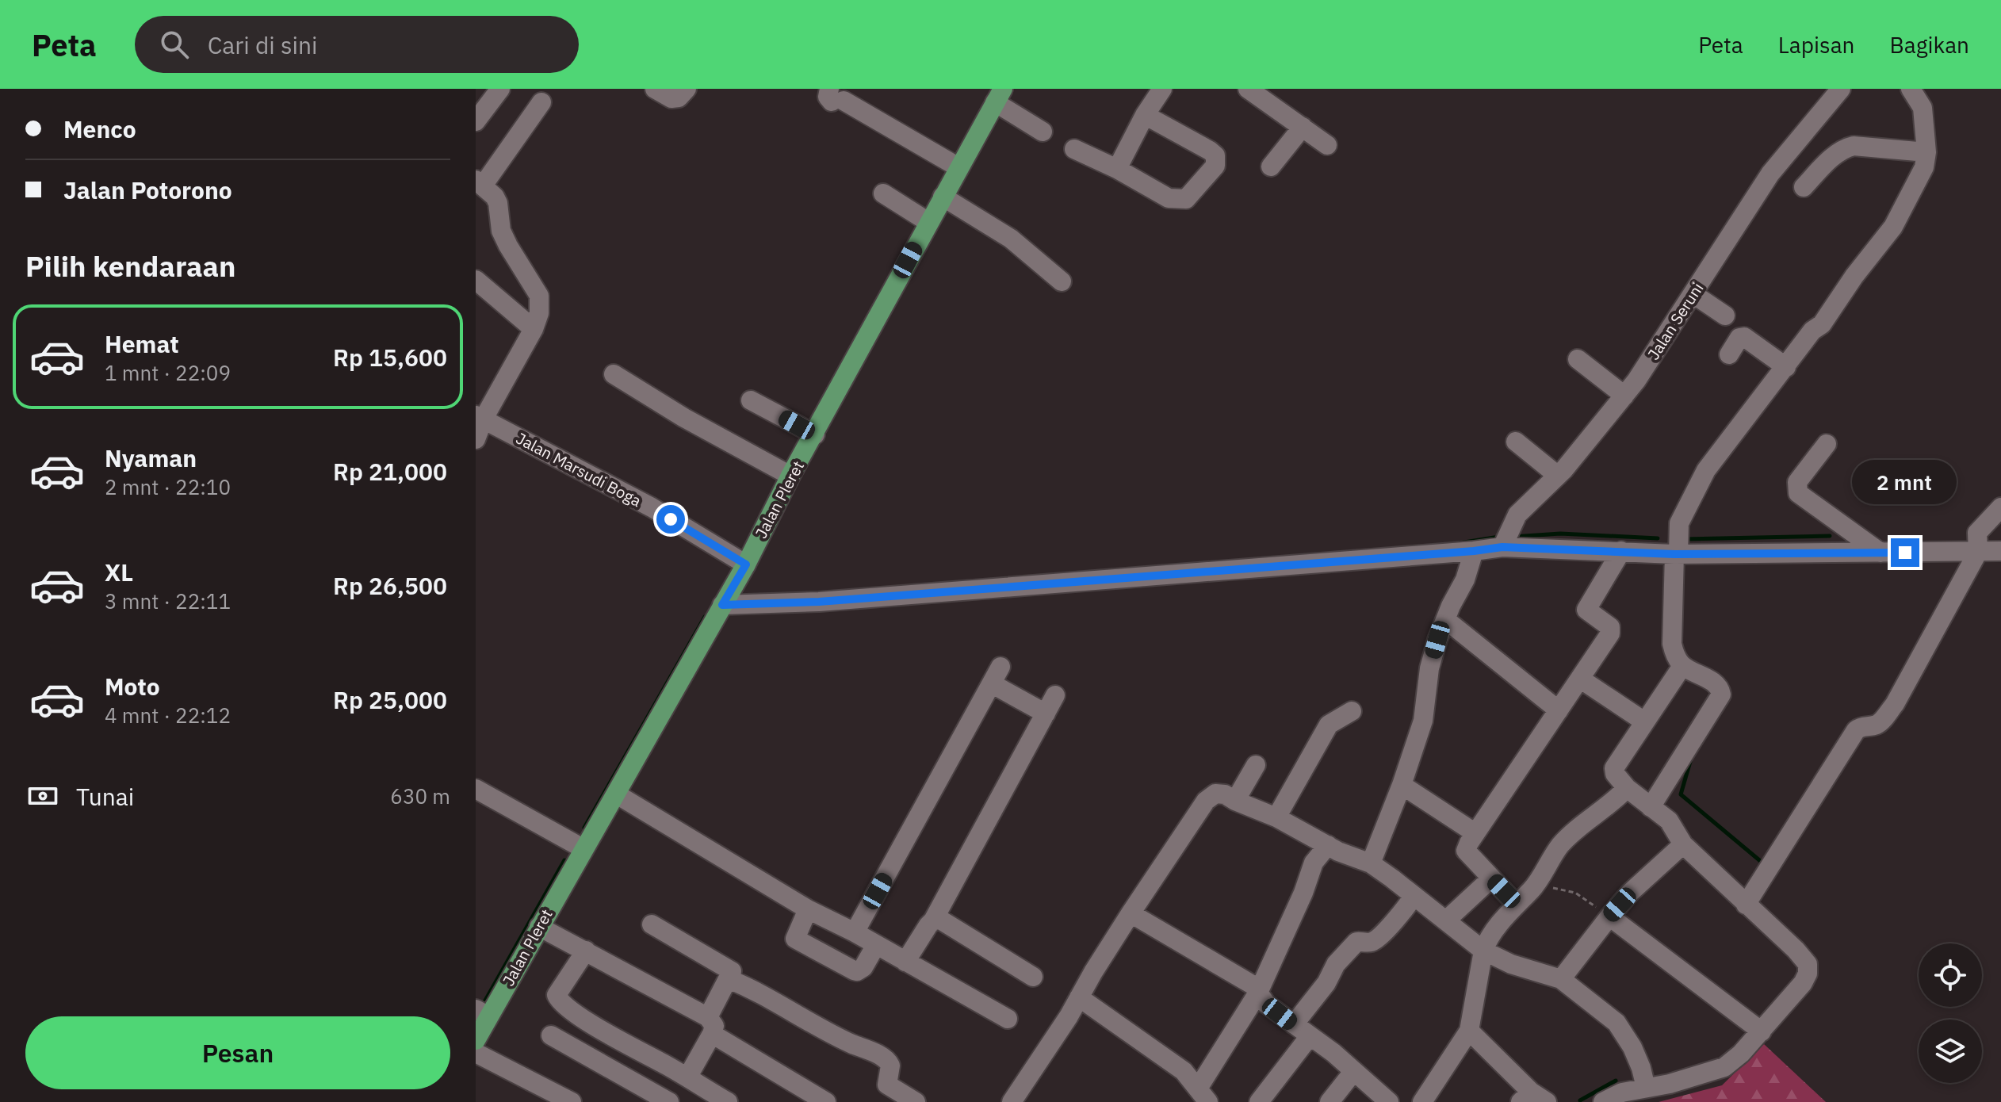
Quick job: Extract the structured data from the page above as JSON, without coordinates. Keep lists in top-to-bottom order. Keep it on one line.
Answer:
{"streets":{"main road":["Jalan Pleret"],"street":["Jalan Seruni","Jalan Marsudi Boga"]},"crossings":[["Jalan Marsudi Boga","Jalan Pleret"]],"page":{"header":"Peta","search":"Cari di sini","nav":["Peta","Lapisan","Bagikan"],"banner":["Menco","Jalan Potorono"],"heading":"Pilih kendaraan","list":[{"name":"Hemat","note":"1 mnt · 22:09","value":"Rp 15,600"},{"name":"Nyaman","note":"2 mnt · 22:10","value":"Rp 21,000"},{"name":"XL","note":"3 mnt · 22:11","value":"Rp 26,500"},{"name":"Moto","note":"4 mnt · 22:12","value":"Rp 25,000"}],"bubble":"2 mnt","pay":["Tunai","630 m"],"buttons":"Pesan"}}
